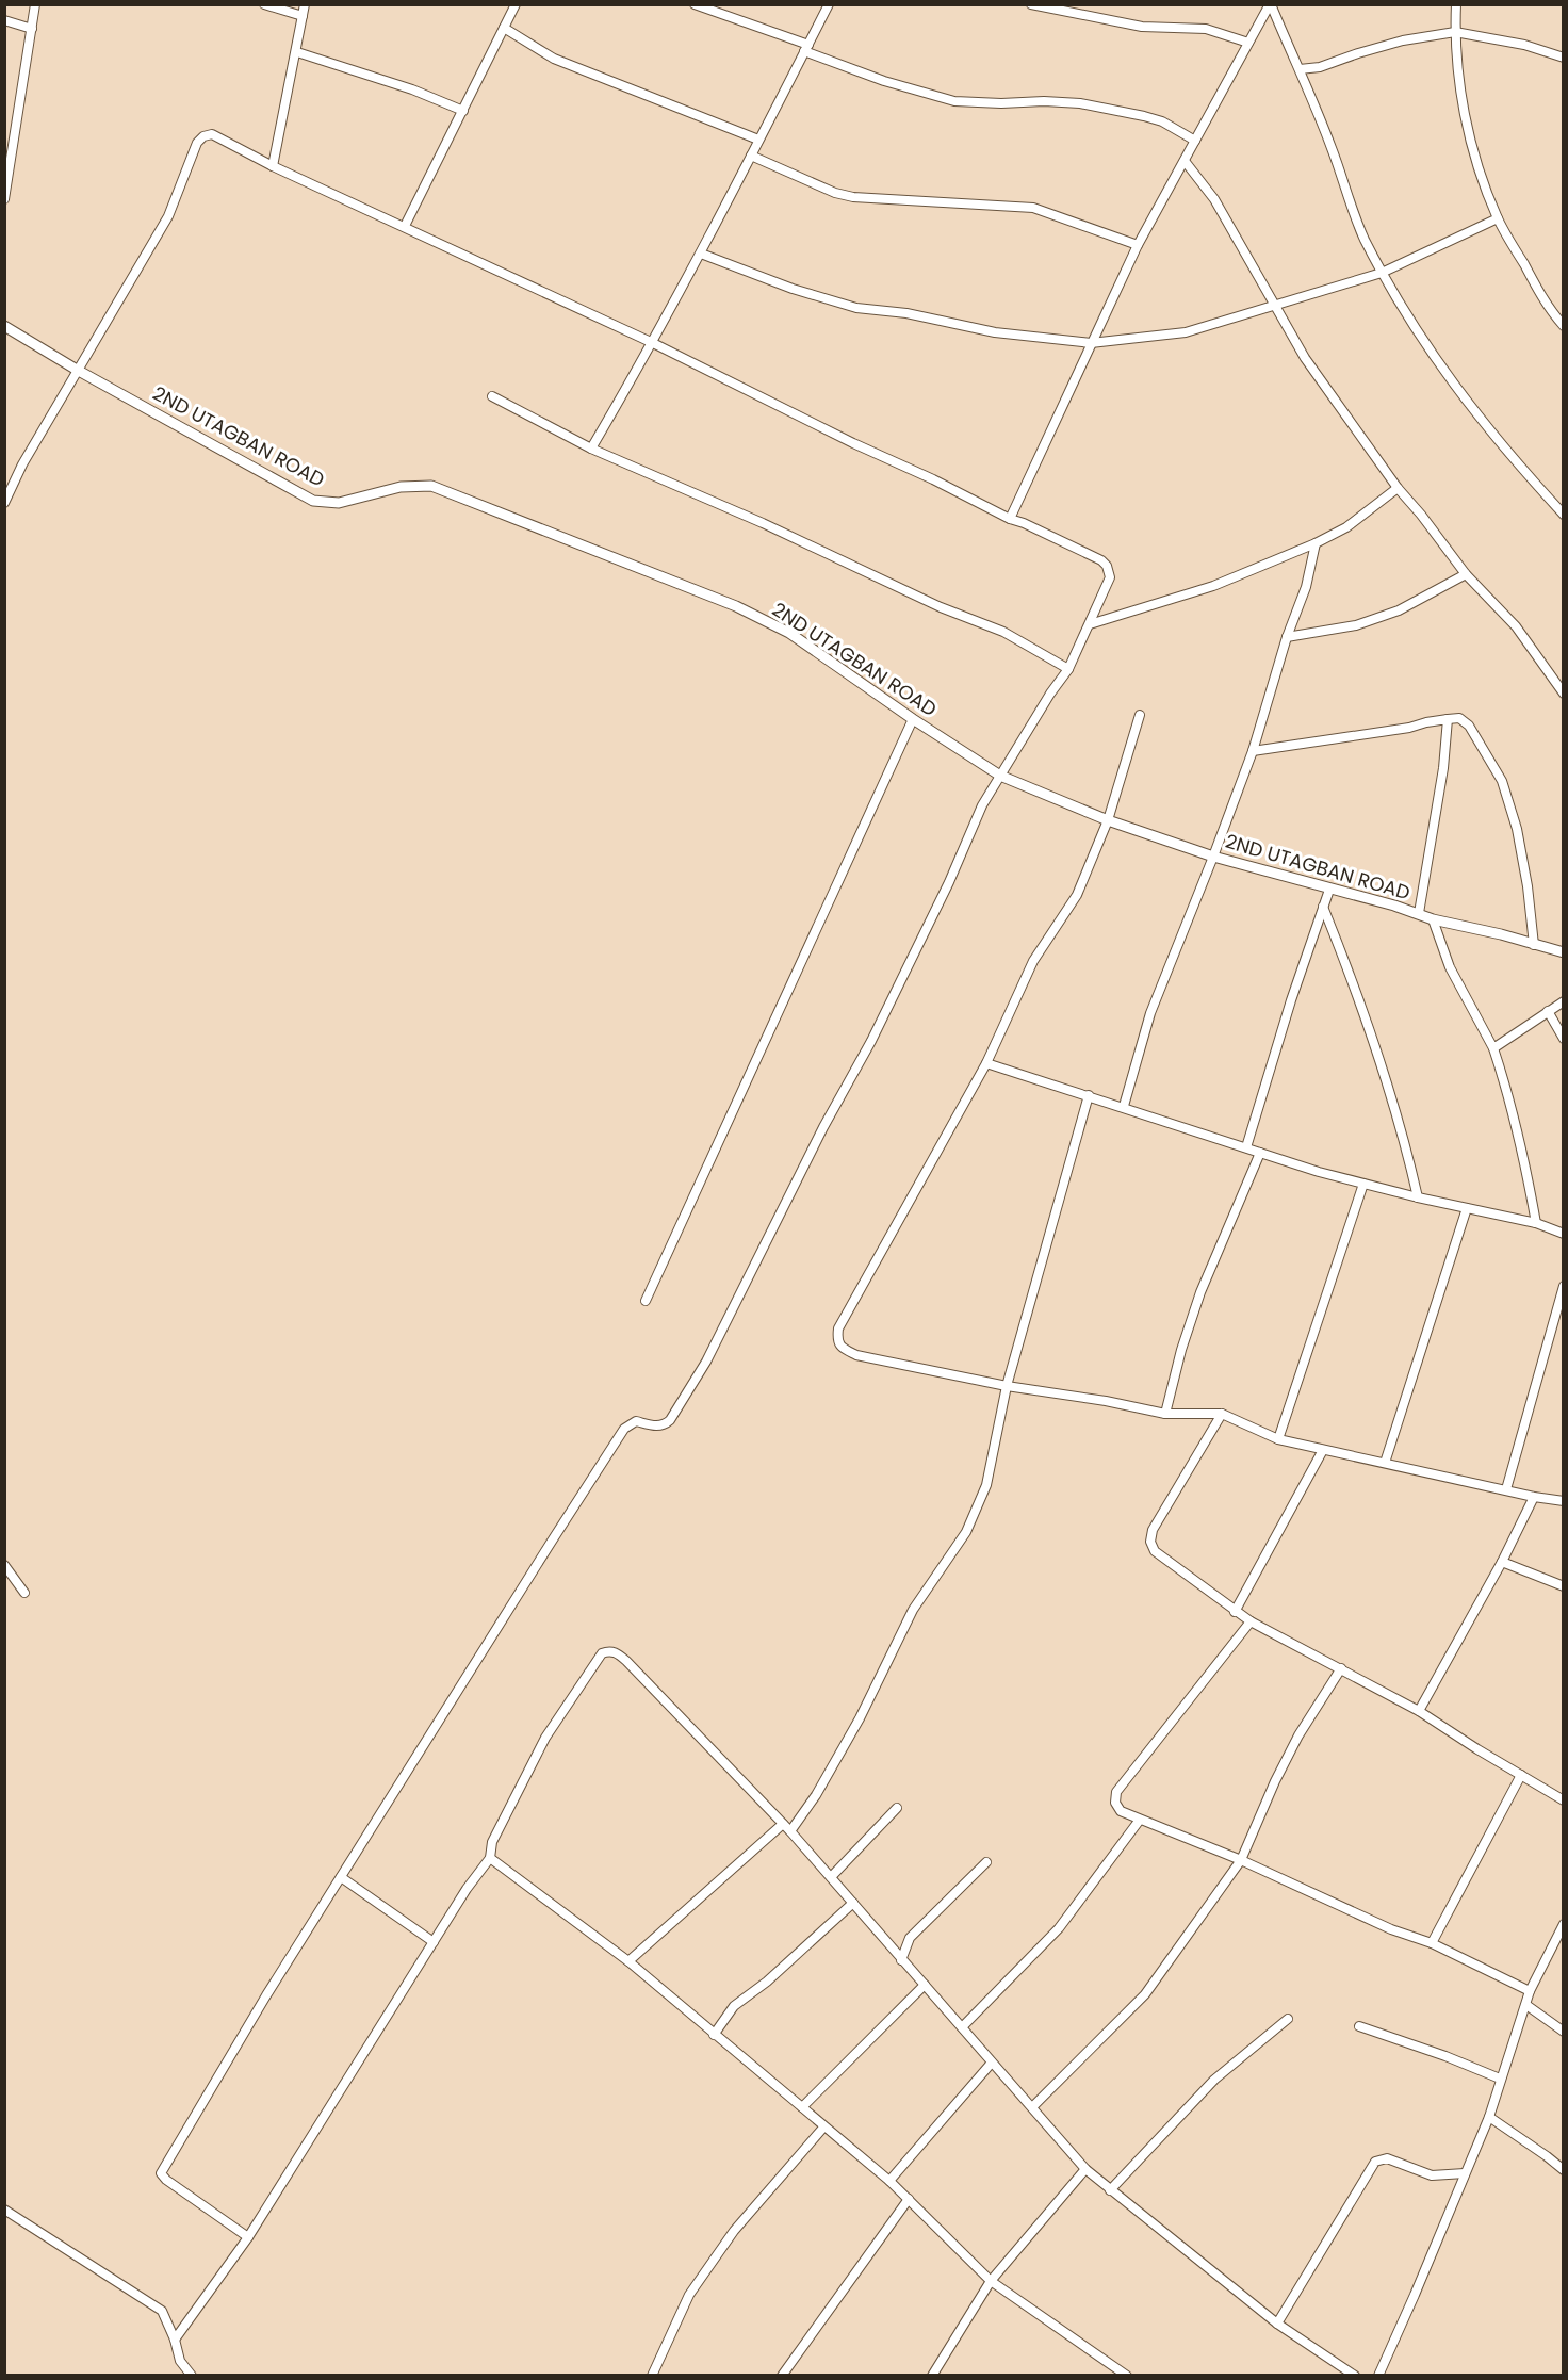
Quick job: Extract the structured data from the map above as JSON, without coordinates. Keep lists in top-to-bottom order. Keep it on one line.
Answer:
{"streets":{"street":["2ND UTAGBAN ROAD"]}}
